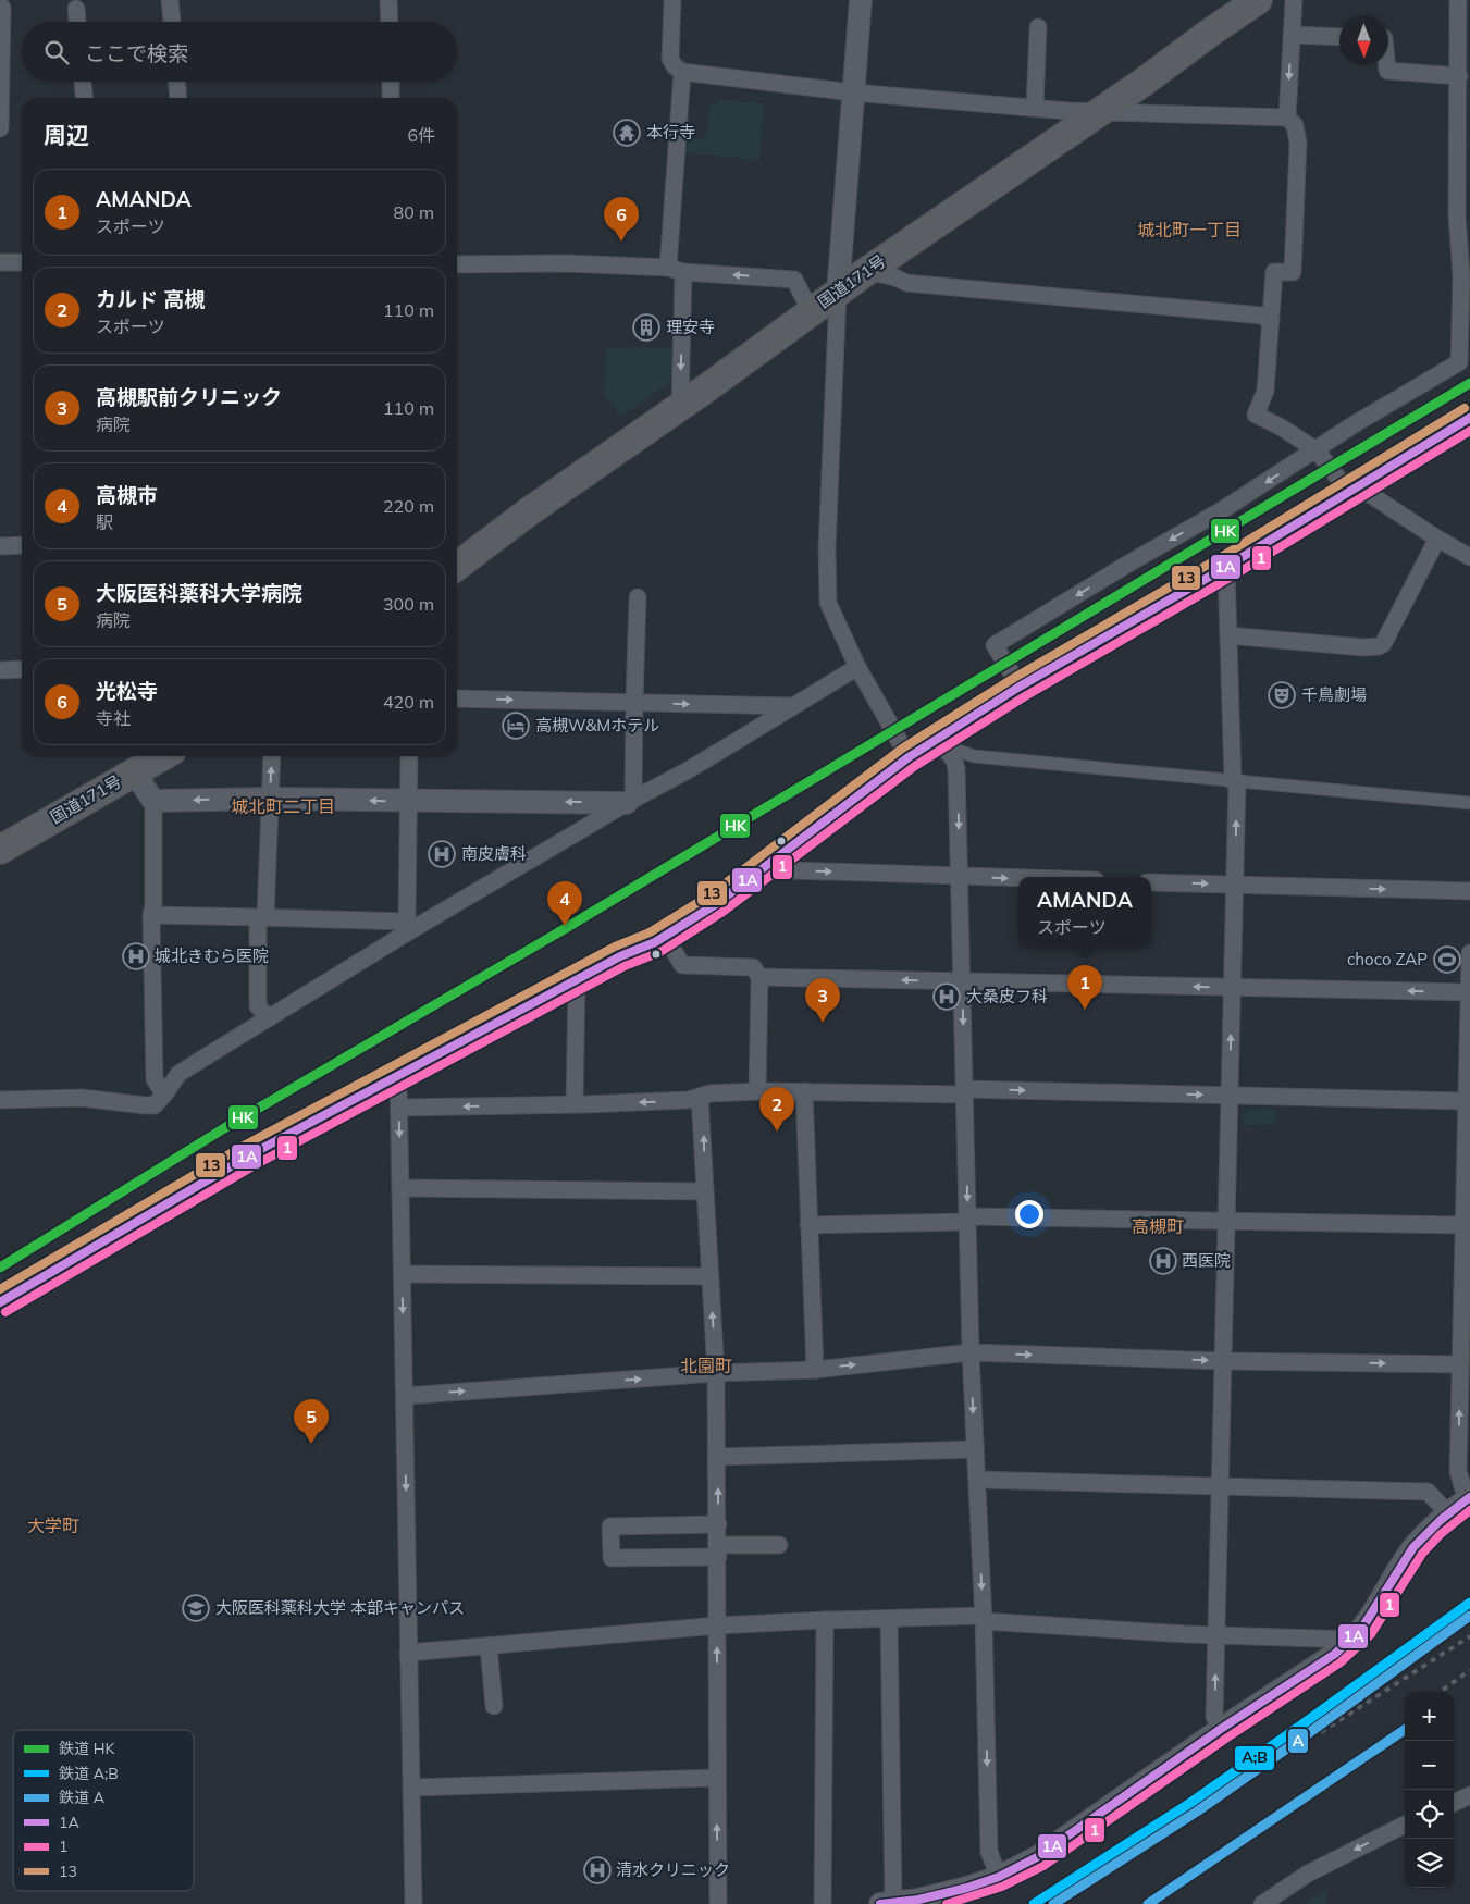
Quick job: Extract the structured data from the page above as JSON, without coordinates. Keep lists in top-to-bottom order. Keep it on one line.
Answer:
{"streets":{"highway":["国道171号"]},"districts":["城北町一丁目","城北町二丁目","高槻町","北園町","大学町"],"places":{"temple":["本行寺"],"building":["理安寺"],"theatre":["千鳥劇場"],"hotel":["高槻W&Mホテル"],"hospital":["南皮膚科","城北きむら医院","大桑皮フ科","西医院","清水クリニック"],"sports":["choco ZAP"],"school or university":["大阪医科薬科大学 本部キャンパス"]},"lines":["rail line HK","transit line 13","transit line 1A","transit line 1","rail line A;B","rail line A"],"legend":["鉄道 HK","鉄道 A;B","鉄道 A","1A","1","13"],"north":"bottom","page":{"search":"ここで検索","heading":["周辺","6件"],"list":[{"mark":"1","name":"AMANDA","note":"スポーツ","value":"80 m"},{"mark":"2","name":"カルド 高槻","note":"スポーツ","value":"110 m"},{"mark":"3","name":"高槻駅前クリニック","note":"病院","value":"110 m"},{"mark":"4","name":"高槻市","note":"駅","value":"220 m"},{"mark":"5","name":"大阪医科薬科大学病院","note":"病院","value":"300 m"},{"mark":"6","name":"光松寺","note":"寺社","value":"420 m"}],"pins":["6","4","1","3","2","5"],"popup":["AMANDA","スポーツ"],"map_buttons":["+","−"]}}
